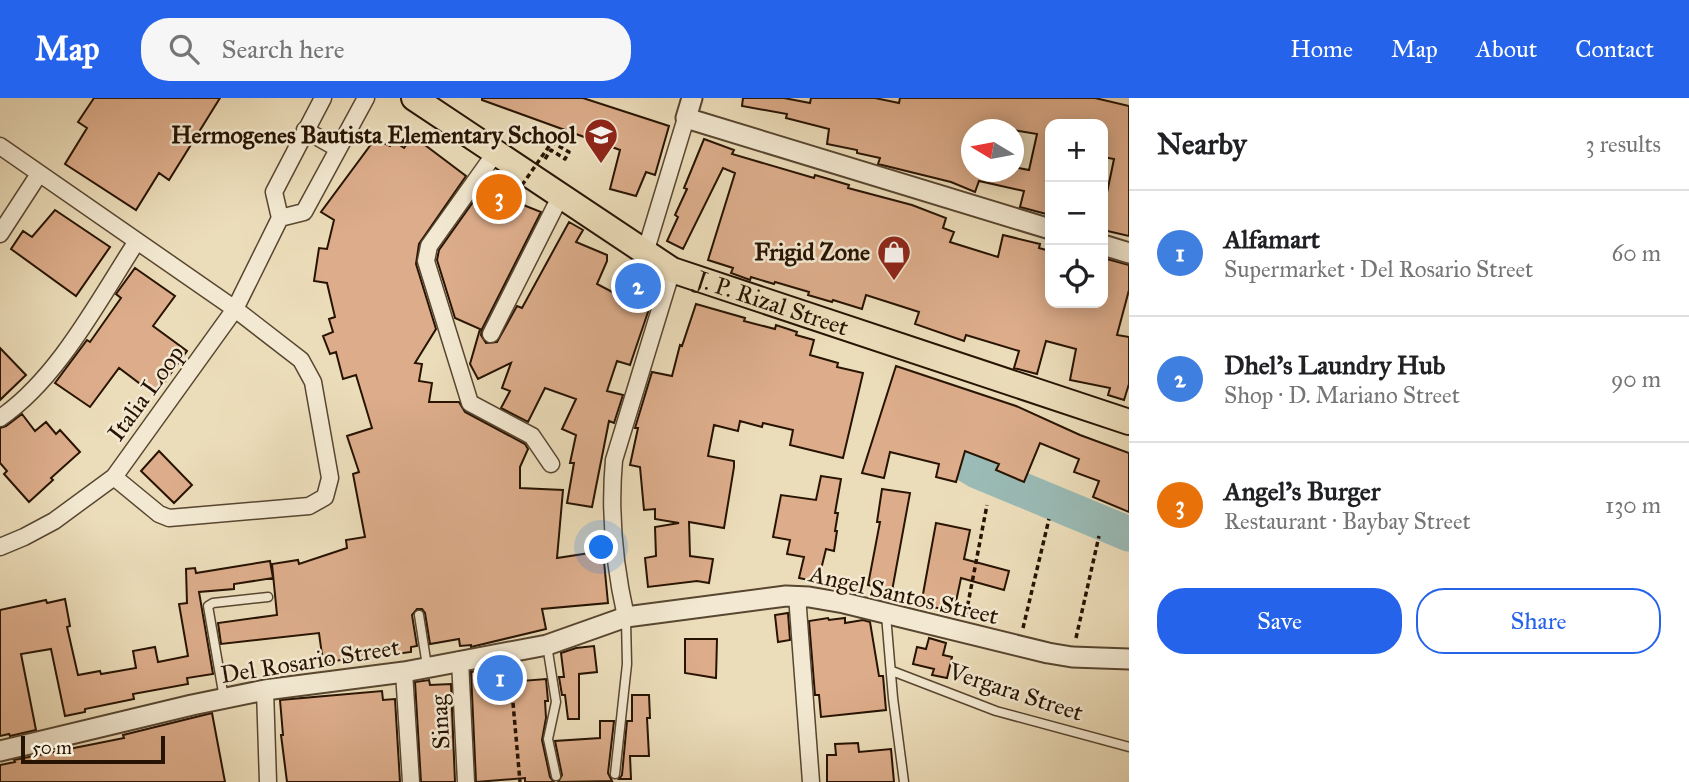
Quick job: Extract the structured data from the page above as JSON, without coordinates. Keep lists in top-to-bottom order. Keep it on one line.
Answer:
{"streets":{"main road":["J. P. Rizal Street"],"street":["Italia Loop","Angel Santos Street","Del Rosario Street","Sinag"],"lane":["Vergara Street"]},"crossings":[["Angel Santos Street","Del Rosario Street"],["Del Rosario Street","Sinag"]],"places":{"school or university":["Hermogenes Bautista Elementary School"],"shop":["Frigid Zone"]},"scale_bar":"50 m","north":"left","page":{"header":"Map","search":"Search here","nav":["Home","Map","About","Contact"],"heading":["Nearby","3 results"],"map_buttons":["+","−"],"pins":["3","2","1"],"list":[{"mark":"1","name":"Alfamart","note":"Supermarket · Del Rosario Street","value":"60 m"},{"mark":"2","name":"Dhel's Laundry Hub","note":"Shop · D. Mariano Street","value":"90 m"},{"mark":"3","name":"Angel's Burger","note":"Restaurant · Baybay Street","value":"130 m"}],"buttons":["Save","Share"],"scale":"50 m"}}
